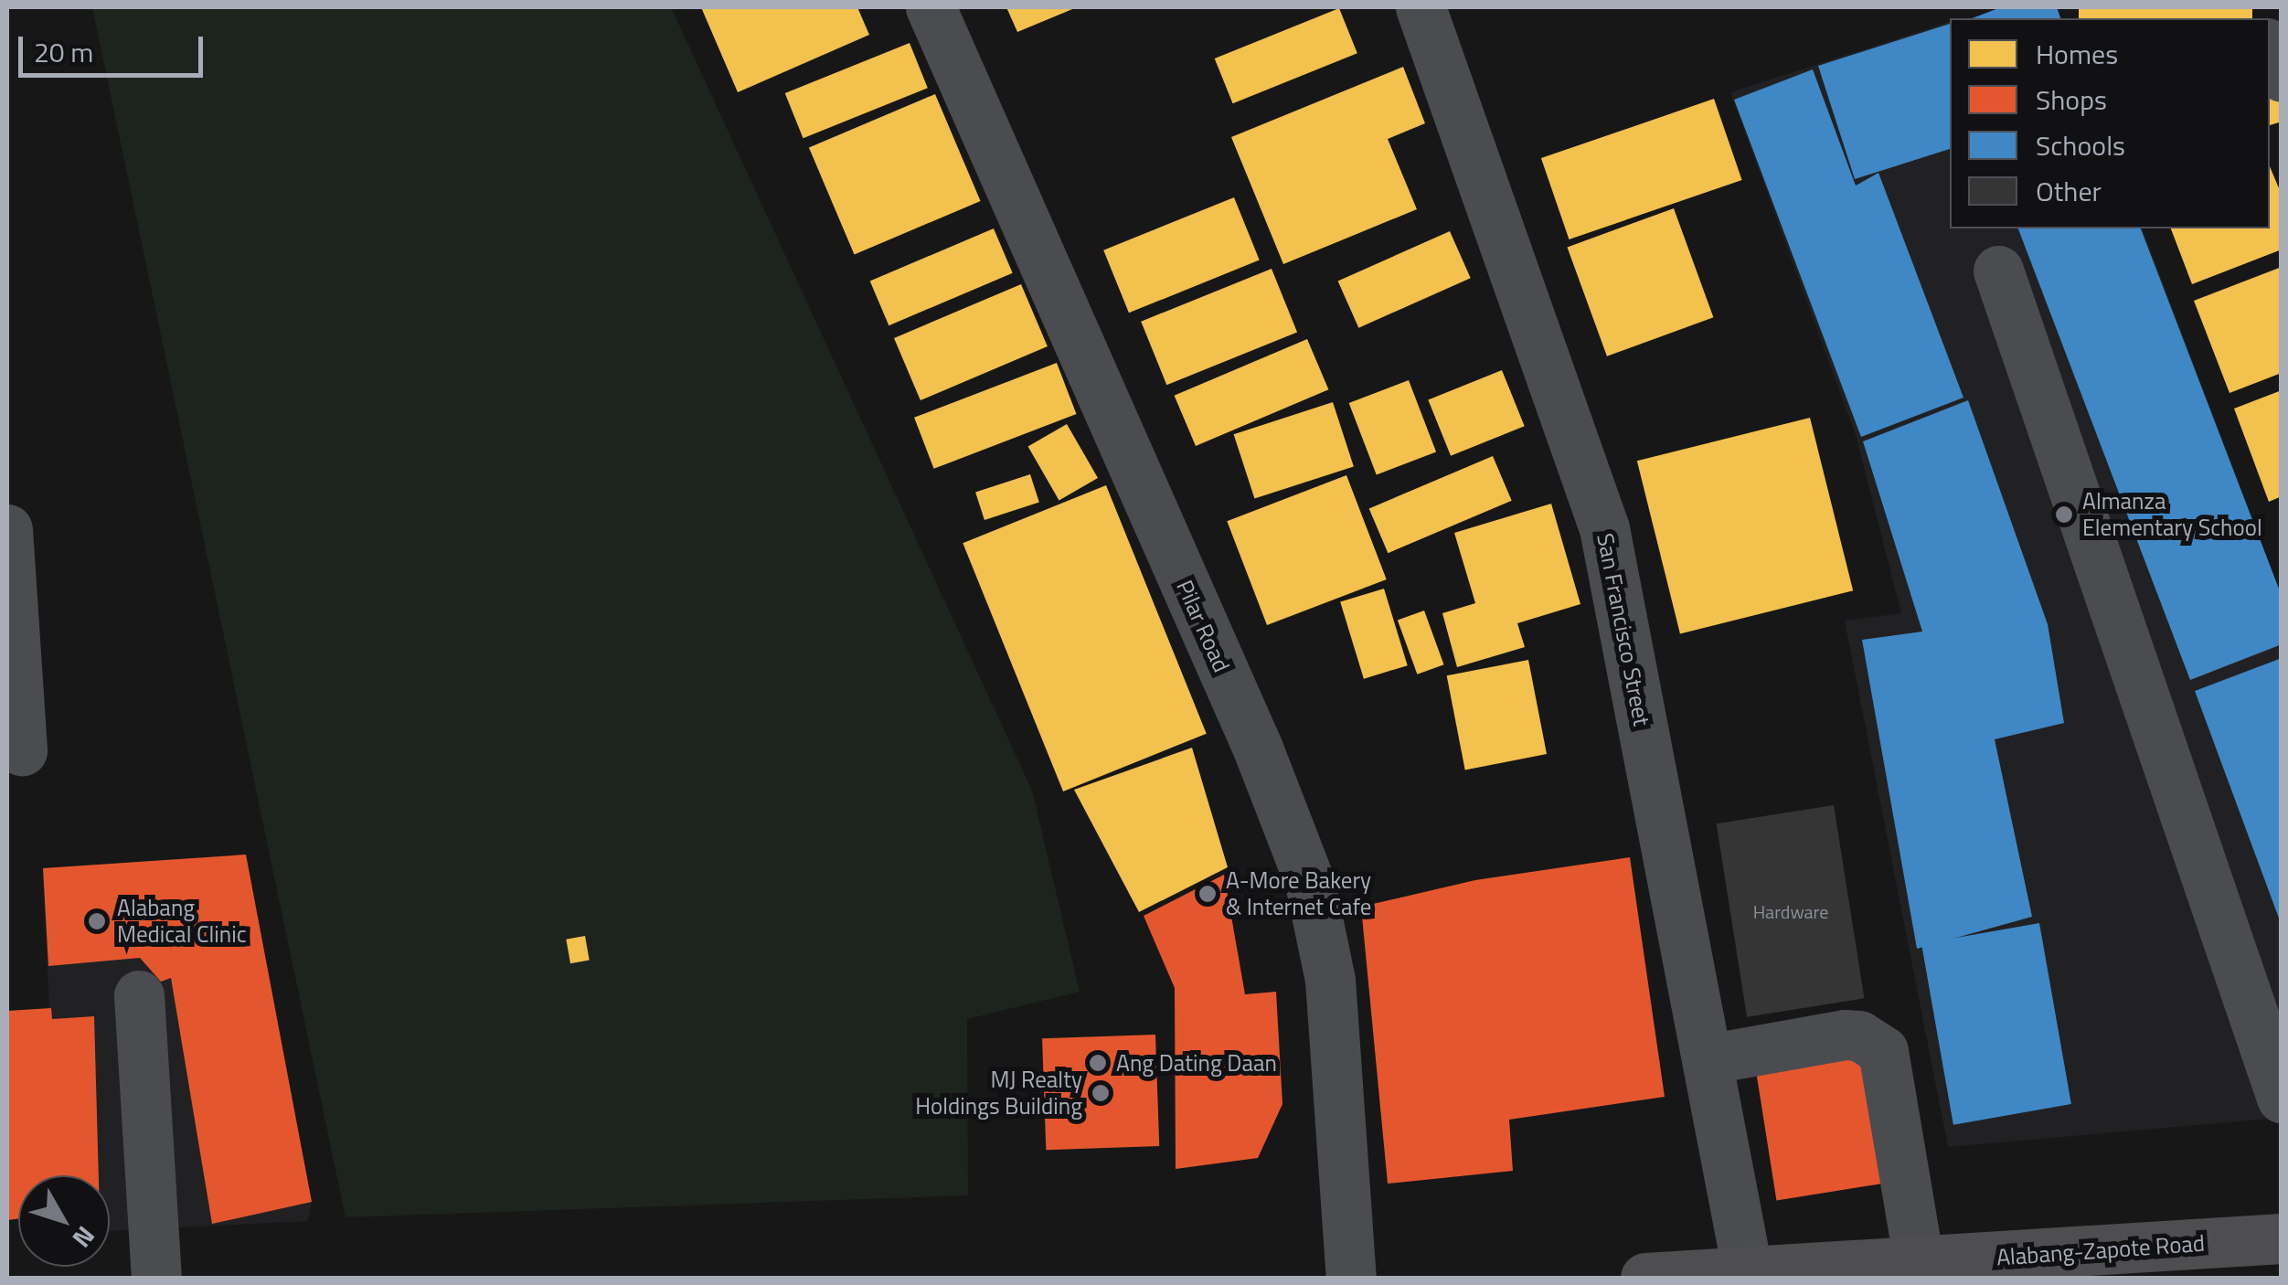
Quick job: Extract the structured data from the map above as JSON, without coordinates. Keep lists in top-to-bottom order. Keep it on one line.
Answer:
{"streets":{"highway":["Alabang-Zapote Road"],"street":["Pilar Road","San Francisco Street"]},"crossings":[["San Francisco Street","Alabang-Zapote Road"]],"places":["Almanza Elementary School","A-More Bakery & Internet Cafe","Alabang Medical Clinic","Ang Dating Daan","MJ Realty Holdings Building"],"house_numbers":["Hardware"],"legend":["Homes","Shops","Schools","Other"],"scale_bar":"20 m","north":"bottom right"}
